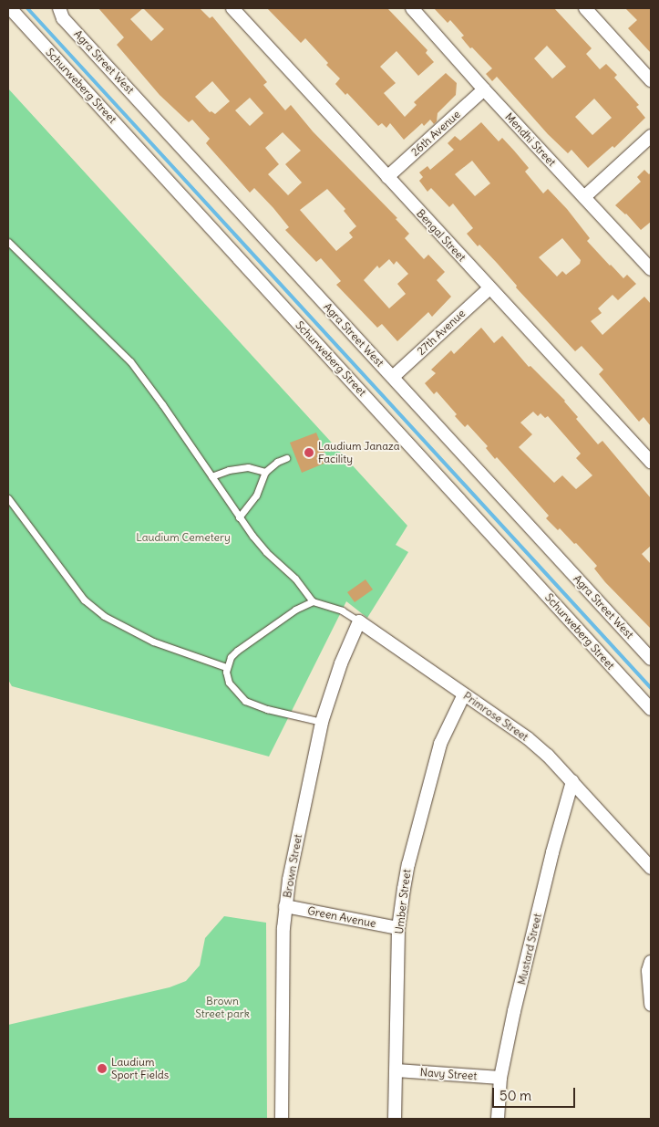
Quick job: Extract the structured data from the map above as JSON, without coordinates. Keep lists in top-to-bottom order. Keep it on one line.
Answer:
{"streets":{"street":["Agra Street West","Schurweberg Street","26th Avenue","Mendhi Street","Bengal Street","27th Avenue","Primrose Street","Brown Street","Umber Street","Green Avenue","Mustard Street","Navy Street"]},"crossings":[["Agra Street West","27th Avenue"],["26th Avenue","Mendhi Street"],["26th Avenue","Bengal Street"],["Bengal Street","27th Avenue"],["Primrose Street","Brown Street"],["Primrose Street","Umber Street"],["Primrose Street","Mustard Street"],["Brown Street","Green Avenue"],["Umber Street","Green Avenue"],["Umber Street","Navy Street"],["Mustard Street","Navy Street"]],"parks":["Laudium Cemetery","Brown Street park"],"places":["Laudium Janaza Facility","Laudium Sport Fields"],"scale_bar":"50 m"}
